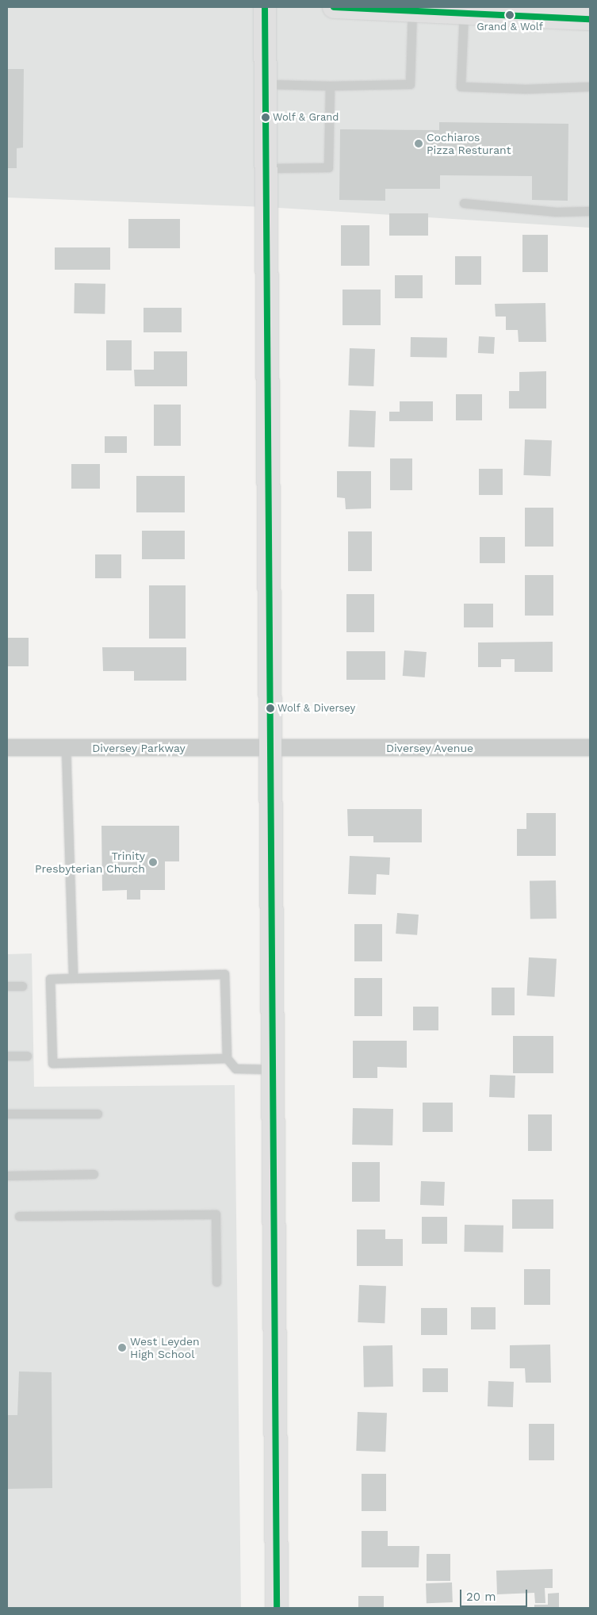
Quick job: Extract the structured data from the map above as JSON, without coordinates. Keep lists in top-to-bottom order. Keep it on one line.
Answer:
{"streets":{"street":["Diversey Parkway","Diversey Avenue"]},"crossings":[["Diversey Parkway","Diversey Avenue"]],"places":["Grand & Wolf","Wolf & Grand","Cochiaros Pizza Resturant","Wolf & Diversey","Trinity Presbyterian Church","West Leyden High School"],"scale_bar":"20 m"}
